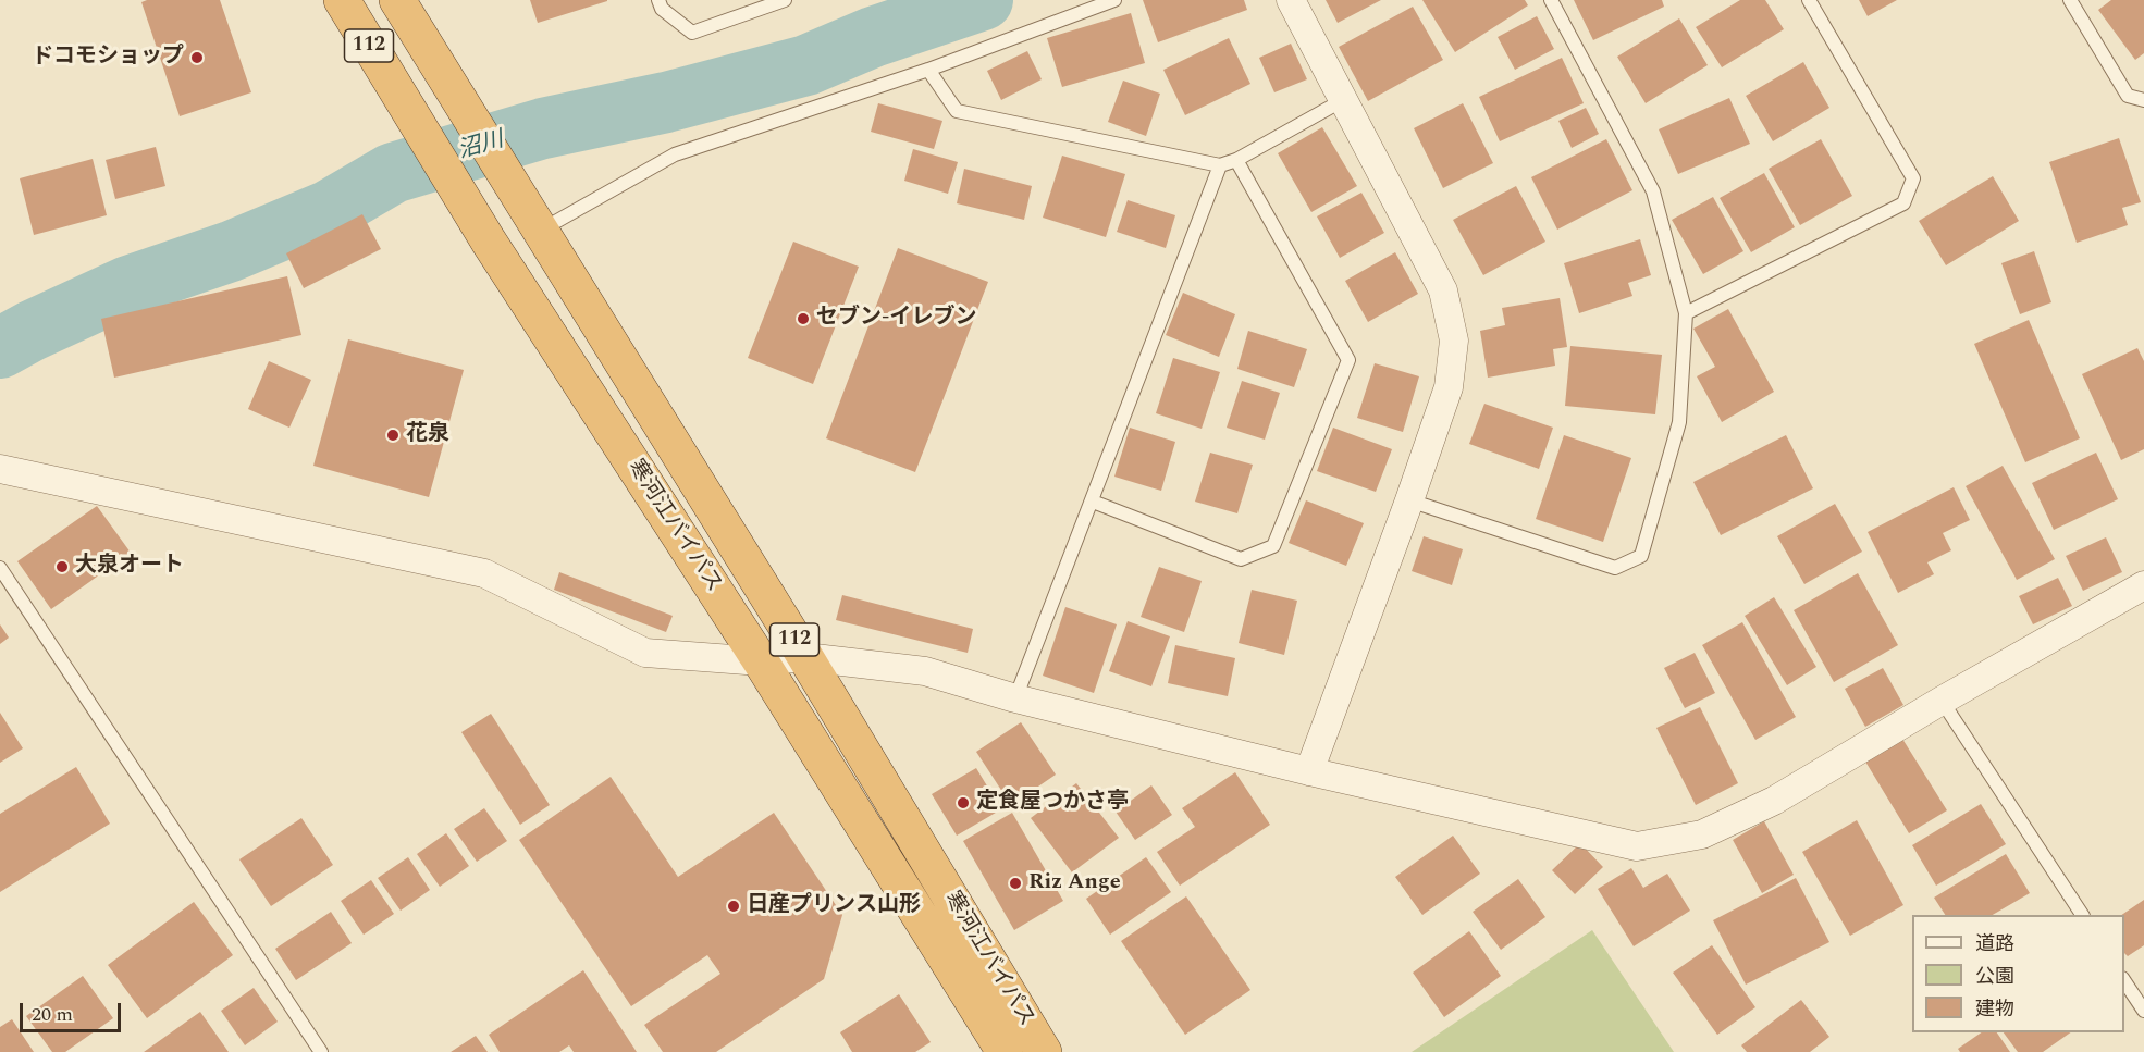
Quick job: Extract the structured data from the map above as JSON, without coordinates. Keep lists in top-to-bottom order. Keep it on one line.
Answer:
{"streets":{"highway":["112","寒河江バイパス"]},"water":["沼川"],"places":["ドコモショップ","セブン-イレブン","花泉","大泉オート","定食屋つかさ亭","Riz Ange","日産プリンス山形"],"legend":["道路","公園","建物"],"scale_bar":"20 m"}
